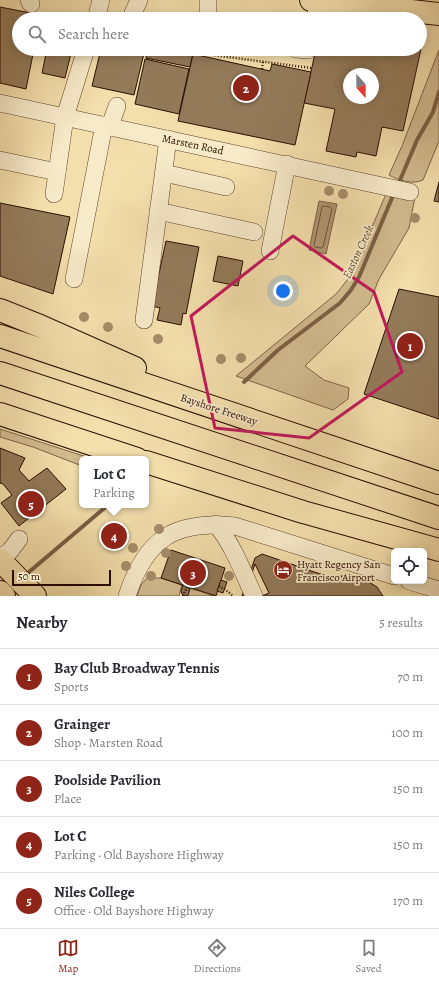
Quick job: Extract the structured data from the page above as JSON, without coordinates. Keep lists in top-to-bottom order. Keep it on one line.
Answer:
{"streets":{"main road":["Bayshore Freeway"],"street":["Marsten Road"]},"water":["Easton Creek"],"places":{"hotel":["Hyatt Regency San Francisco Airport"]},"scale_bar":"50 m","north":"bottom","page":{"search":"Search here","pins":["2","1","5","4","3"],"popup":["Lot C","Parking"],"scale":"50 m","heading":["Nearby","5 results"],"list":[{"mark":"1","name":"Bay Club Broadway Tennis","note":"Sports","value":"70 m"},{"mark":"2","name":"Grainger","note":"Shop · Marsten Road","value":"100 m"},{"mark":"3","name":"Poolside Pavilion","note":"Place","value":"150 m"},{"mark":"4","name":"Lot C","note":"Parking · Old Bayshore Highway","value":"150 m"},{"mark":"5","name":"Niles College","note":"Office · Old Bayshore Highway","value":"170 m"}],"nav":["Map","Directions","Saved"]}}
